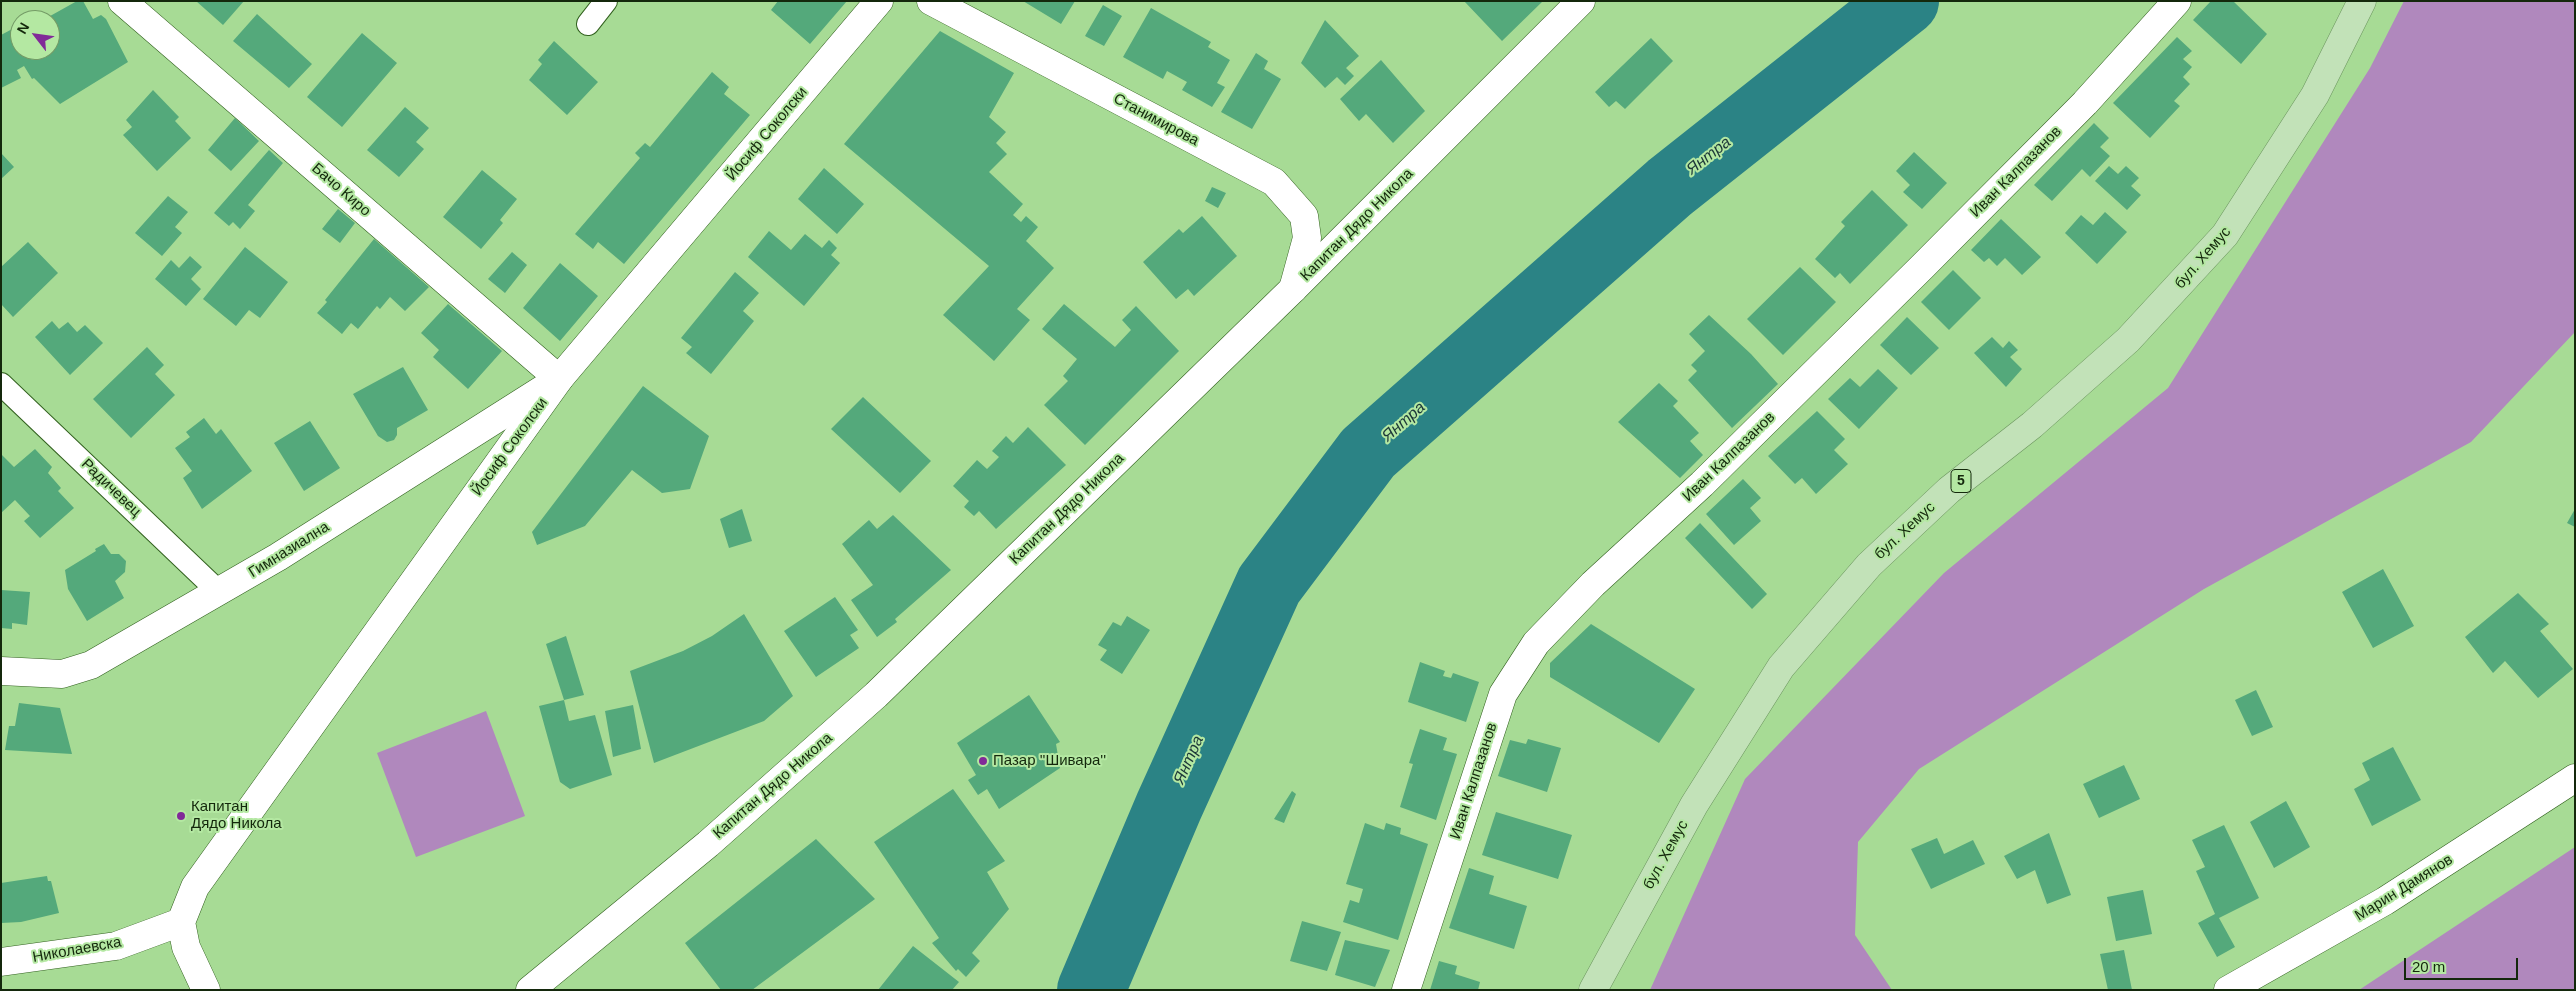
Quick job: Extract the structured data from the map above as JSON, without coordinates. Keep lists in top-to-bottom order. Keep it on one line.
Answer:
{"streets":{"main road":["бул. Хемус","5"],"street":["Станимирова","Йосиф Соколски","Иван Калпазанов","Бачо Киро","Капитан Дядо Никола","Гимназиална","Марин Дамянов","Николаевска"],"lane":["Радичевец"]},"crossings":[["Станимирова","Капитан Дядо Никола"],["Йосиф Соколски","Бачо Киро"],["Йосиф Соколски","Гимназиална"],["Йосиф Соколски","Николаевска"],["Бачо Киро","Гимназиална"],["Радичевец","Гимназиална"]],"water":["Янтра"],"places":["Пазар ''Шивара''","Капитан Дядо Никола"],"scale_bar":"20 m","north":"top left"}
